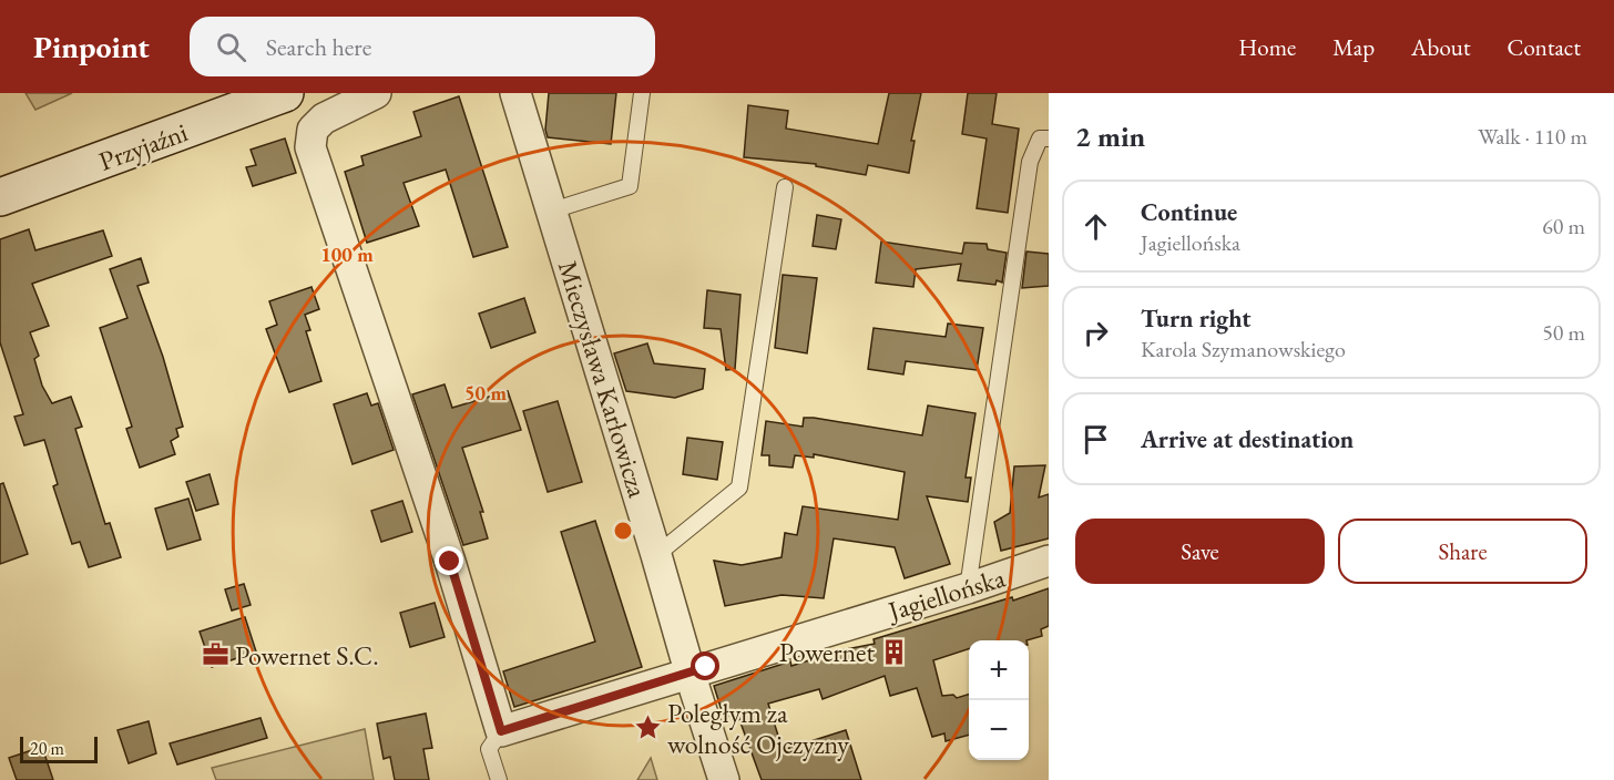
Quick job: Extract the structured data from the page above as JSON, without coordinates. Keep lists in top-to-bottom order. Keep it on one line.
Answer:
{"streets":{"street":["Przyjaźni","Mieczysława Karłowicza","Jagiellońska"]},"crossings":[["Mieczysława Karłowicza","Jagiellońska"]],"places":{"building":["Powernet"],"office":["Powernet S.C."],"place":["Poległym za wolność Ojczyzny"]},"scale_bar":"20 m","page":{"header":"Pinpoint","search":"Search here","nav":["Home","Map","About","Contact"],"heading":["2 min","Walk · 110 m"],"list":[["Continue","Jagiellońska","60 m"],["Turn right","Karola Szymanowskiego","50 m"],"Arrive at destination"],"buttons":["Save","Share"],"map_buttons":["+","−"],"scale":"20 m"},"rings":["100 m","50 m"]}
